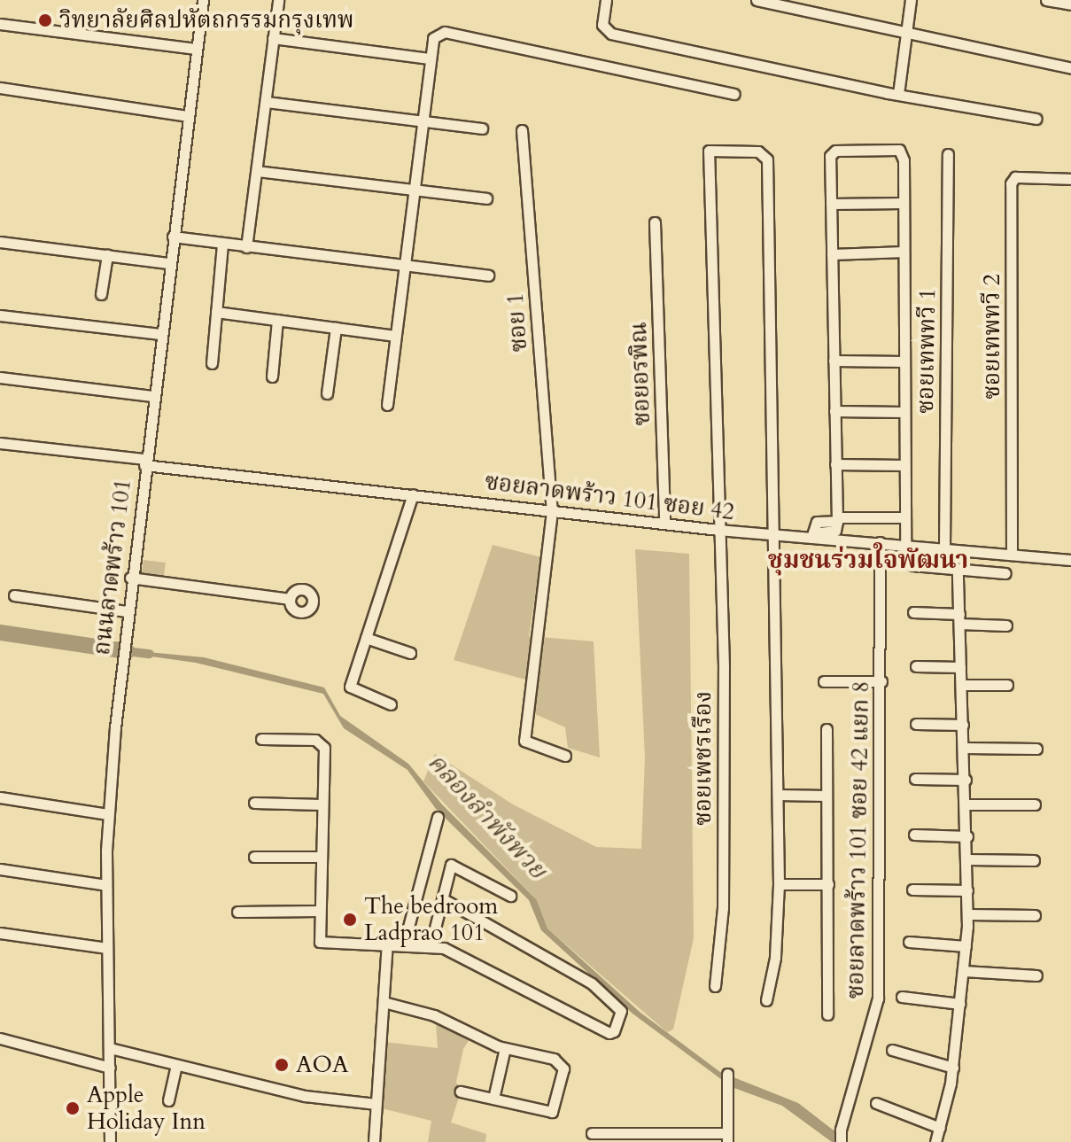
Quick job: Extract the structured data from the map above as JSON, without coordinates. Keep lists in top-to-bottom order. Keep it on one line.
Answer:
{"streets":{"street":["ซอย 1","ซอยเทพทวี 2","ซอยเทพทวี 1","ซอยอรพิณ","ซอยลาดพร้าว 101 ซอย 42","ถนนลาดพร้าว 101","ซอยเพชรเรือง","ซอยลาดพร้าว 101 ซอย 42 แยก 8"]},"crossings":[["ซอย 1","ซอยลาดพร้าว 101 ซอย 42"],["ซอยเทพทวี 2","ซอยลาดพร้าว 101 ซอย 42"],["ซอยเทพทวี 1","ซอยลาดพร้าว 101 ซอย 42"],["ซอยอรพิณ","ซอยลาดพร้าว 101 ซอย 42"],["ซอยลาดพร้าว 101 ซอย 42","ถนนลาดพร้าว 101"],["ซอยลาดพร้าว 101 ซอย 42","ซอยเพชรเรือง"],["ซอยลาดพร้าว 101 ซอย 42","ซอยลาดพร้าว 101 ซอย 42 แยก 8"]],"districts":["ชุมชนร่วมใจพัฒนา"],"water":["คลองลำพังพวย"],"places":["วิทยาลัยศิลปหัตถกรรมกรุงเทพ","The bedroom Ladprao 101","AOA","Apple Holiday Inn"]}
